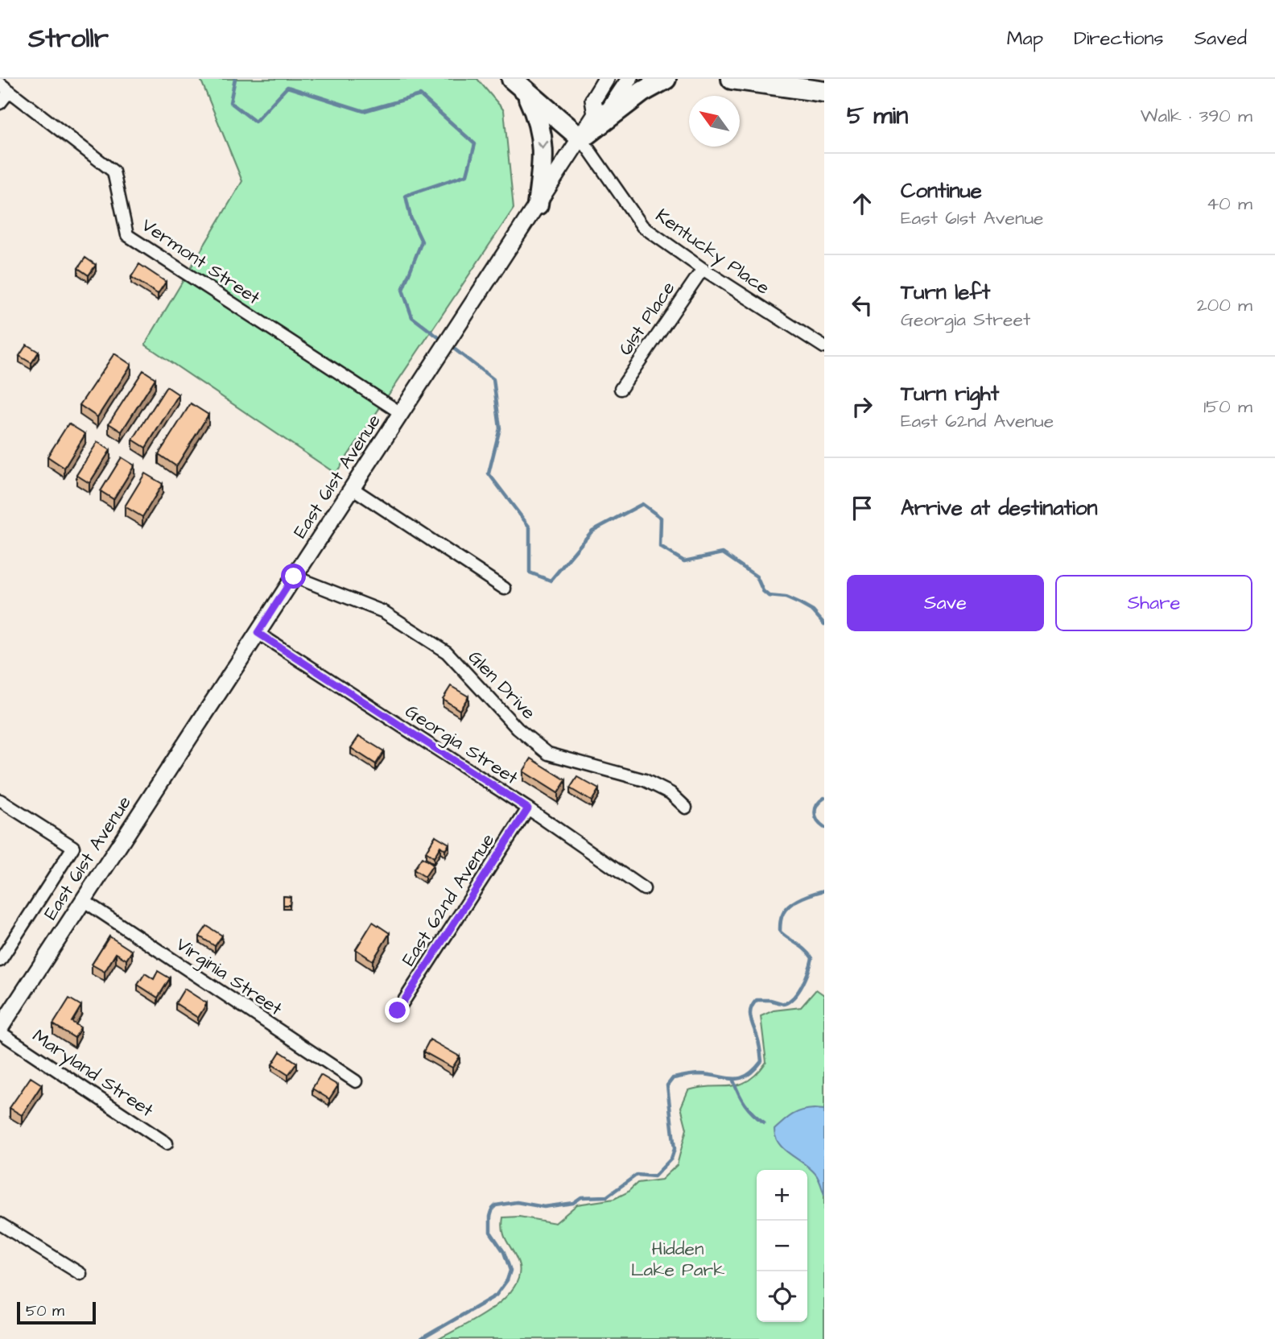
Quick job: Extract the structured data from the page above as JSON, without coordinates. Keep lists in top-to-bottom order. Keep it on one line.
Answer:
{"streets":{"main road":["East 61st Avenue"],"street":["Kentucky Place","Vermont Street","61st Place","Glen Drive","Georgia Street","East 62nd Avenue","Virginia Street","Maryland Street"]},"crossings":[["Kentucky Place","61st Place"],["Kentucky Place","East 61st Avenue"],["Vermont Street","East 61st Avenue"],["East 61st Avenue","Glen Drive"],["East 61st Avenue","Georgia Street"],["East 61st Avenue","Virginia Street"],["East 61st Avenue","Maryland Street"],["Georgia Street","East 62nd Avenue"]],"parks":["Hidden Lake Park"],"scale_bar":"50 m","north":"top left","page":{"header":"Strollr","nav":["Map","Directions","Saved"],"heading":["5 min","Walk · 390 m"],"list":[["Continue","East 61st Avenue","40 m"],["Turn left","Georgia Street","200 m"],["Turn right","East 62nd Avenue","150 m"],"Arrive at destination"],"buttons":["Save","Share"],"map_buttons":["+","−"],"scale":"50 m"}}
